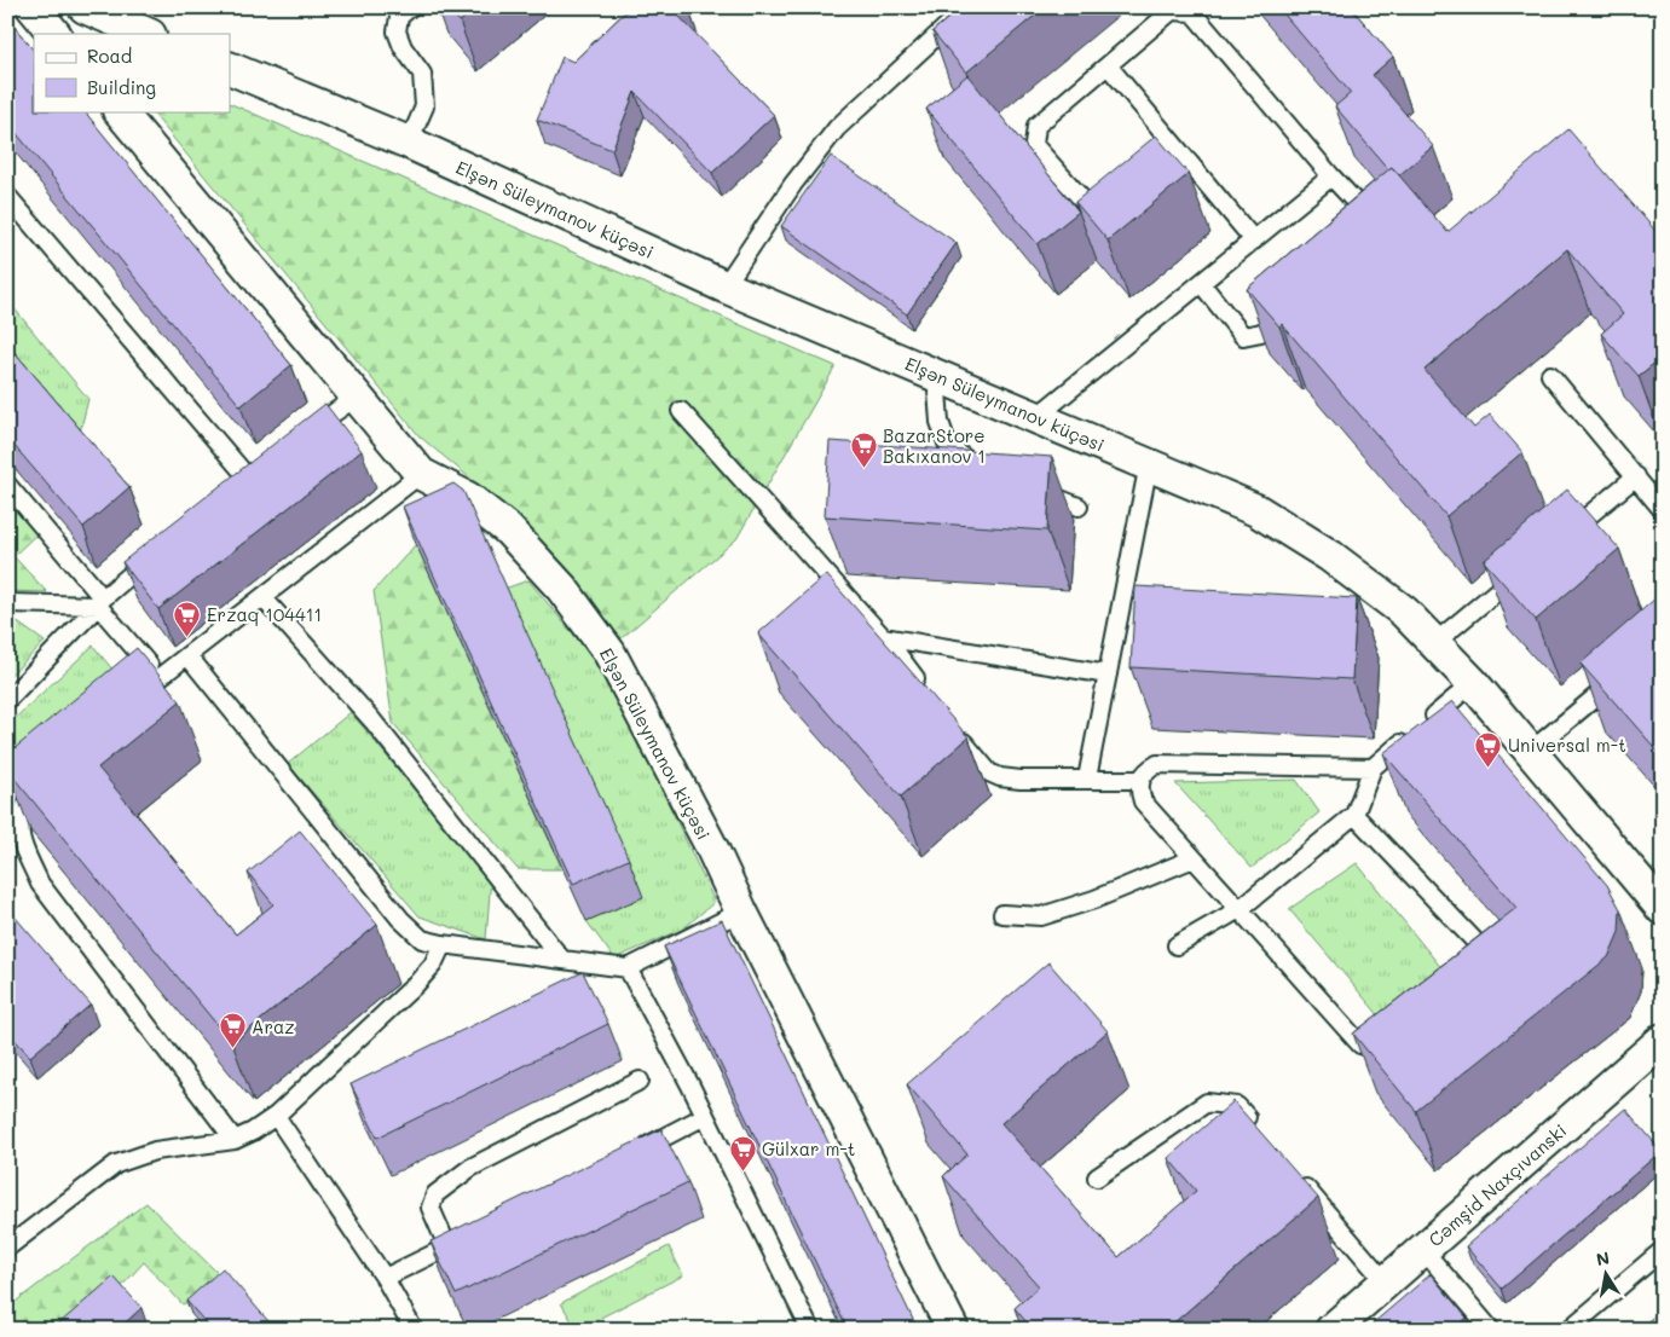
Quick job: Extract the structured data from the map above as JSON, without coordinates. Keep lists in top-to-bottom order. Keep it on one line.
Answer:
{"streets":{"street":["Elşən Süleymanov küçəsi","Cəmşid Naxçıvanski"]},"places":{"supermarket":["BazarStore Bakıxanov 1","Erzaq 104411","Universal m-t","Araz","Gülxar m-t"]},"legend":["Road","Building"],"north":"top"}
